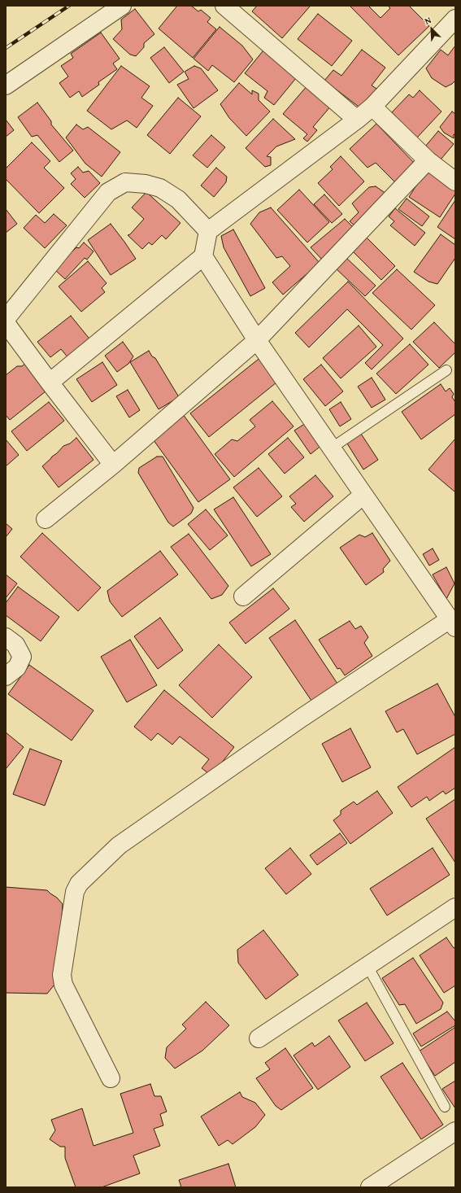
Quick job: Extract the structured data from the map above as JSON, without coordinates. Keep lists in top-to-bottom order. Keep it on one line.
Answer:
{"north":"top left"}
